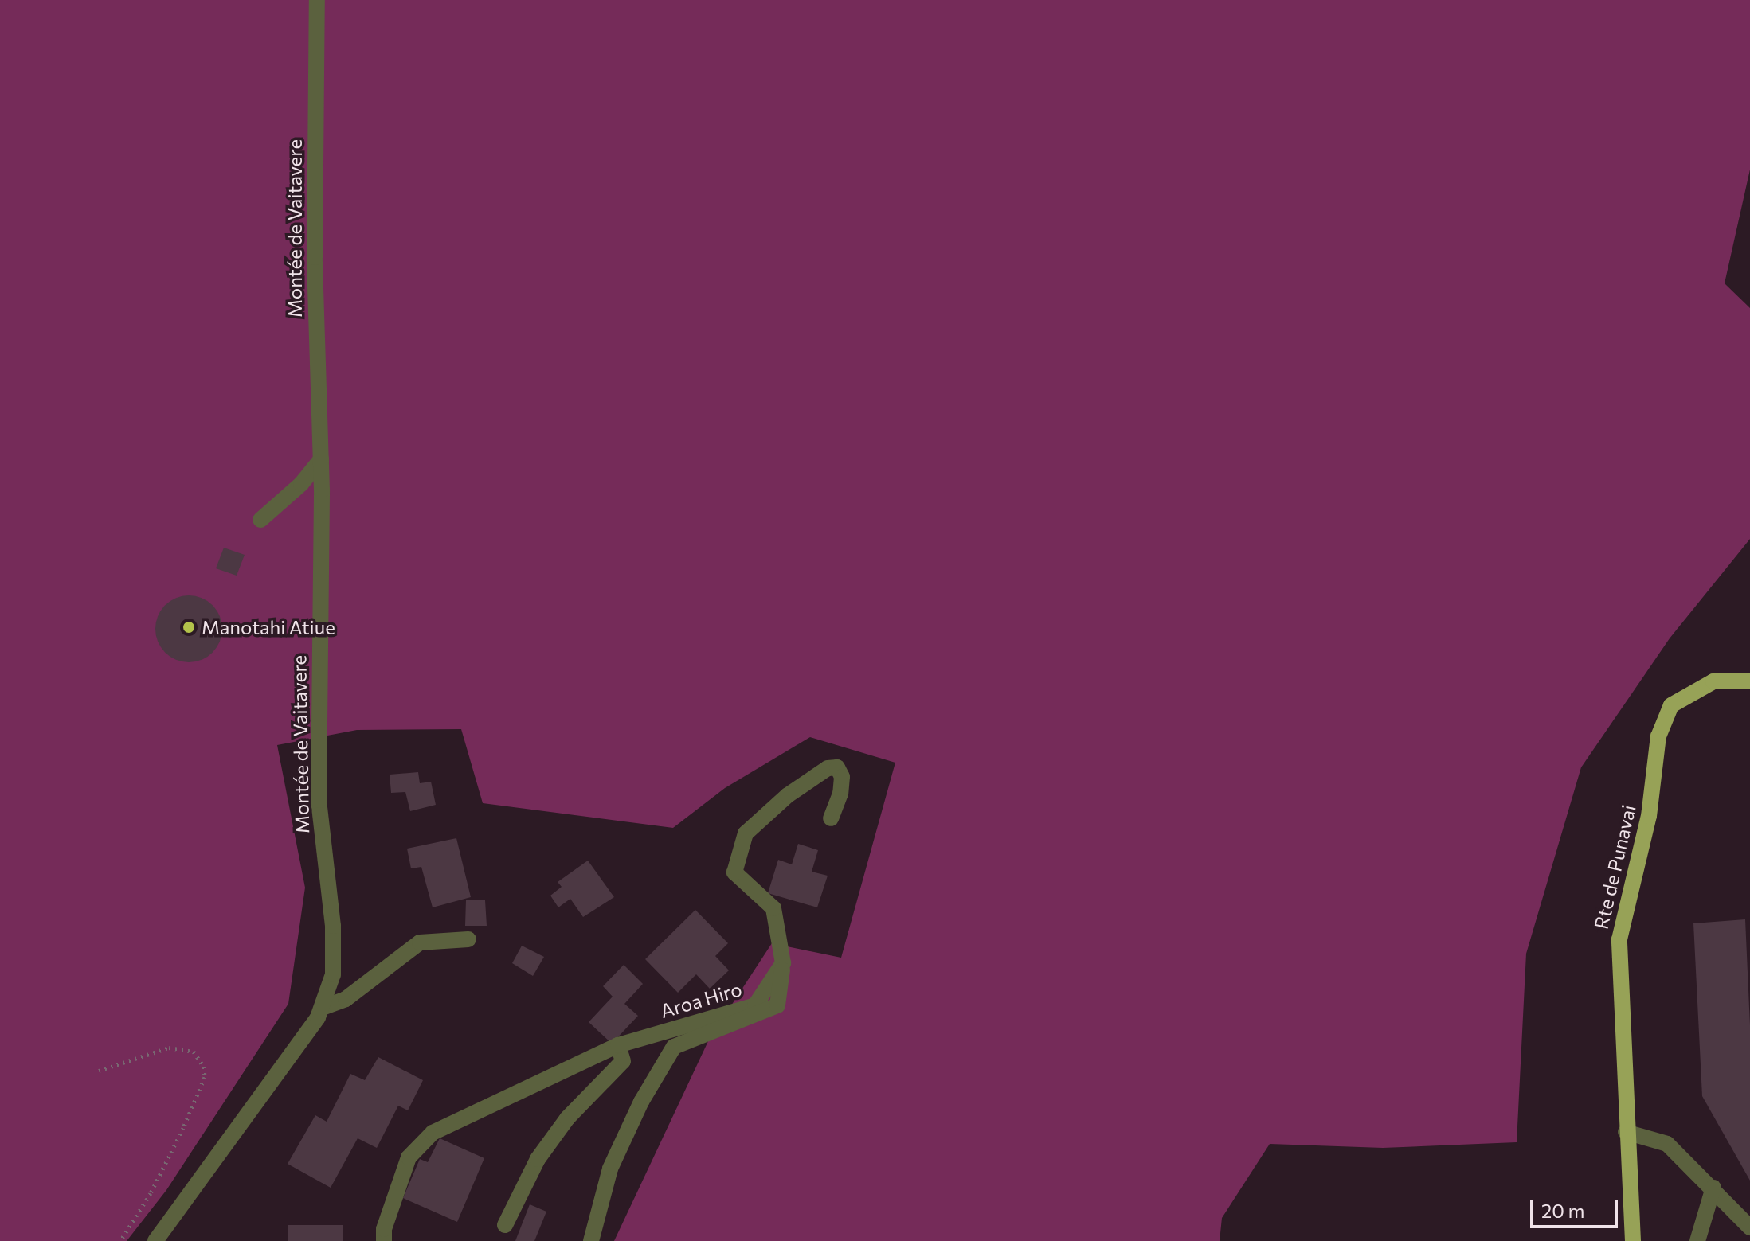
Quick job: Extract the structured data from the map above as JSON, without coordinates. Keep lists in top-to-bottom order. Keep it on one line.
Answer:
{"streets":{"main road":["Rte de Punavai"],"street":["Montée de Vaitavere","Aroa Hiro"]},"places":["Manotahi Atiue"],"scale_bar":"20 m"}
